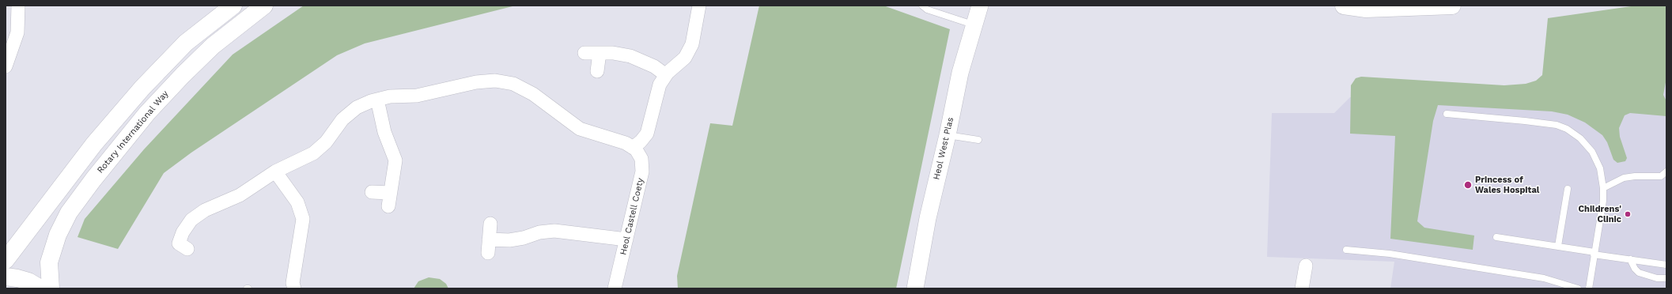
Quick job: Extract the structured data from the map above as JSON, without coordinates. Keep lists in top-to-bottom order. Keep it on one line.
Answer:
{"streets":{"main road":["Rotary International Way"],"street":["Heol West Plas","Heol Castell Coety"]},"places":["Princess of Wales Hospital","Childrens' Clinic"]}
